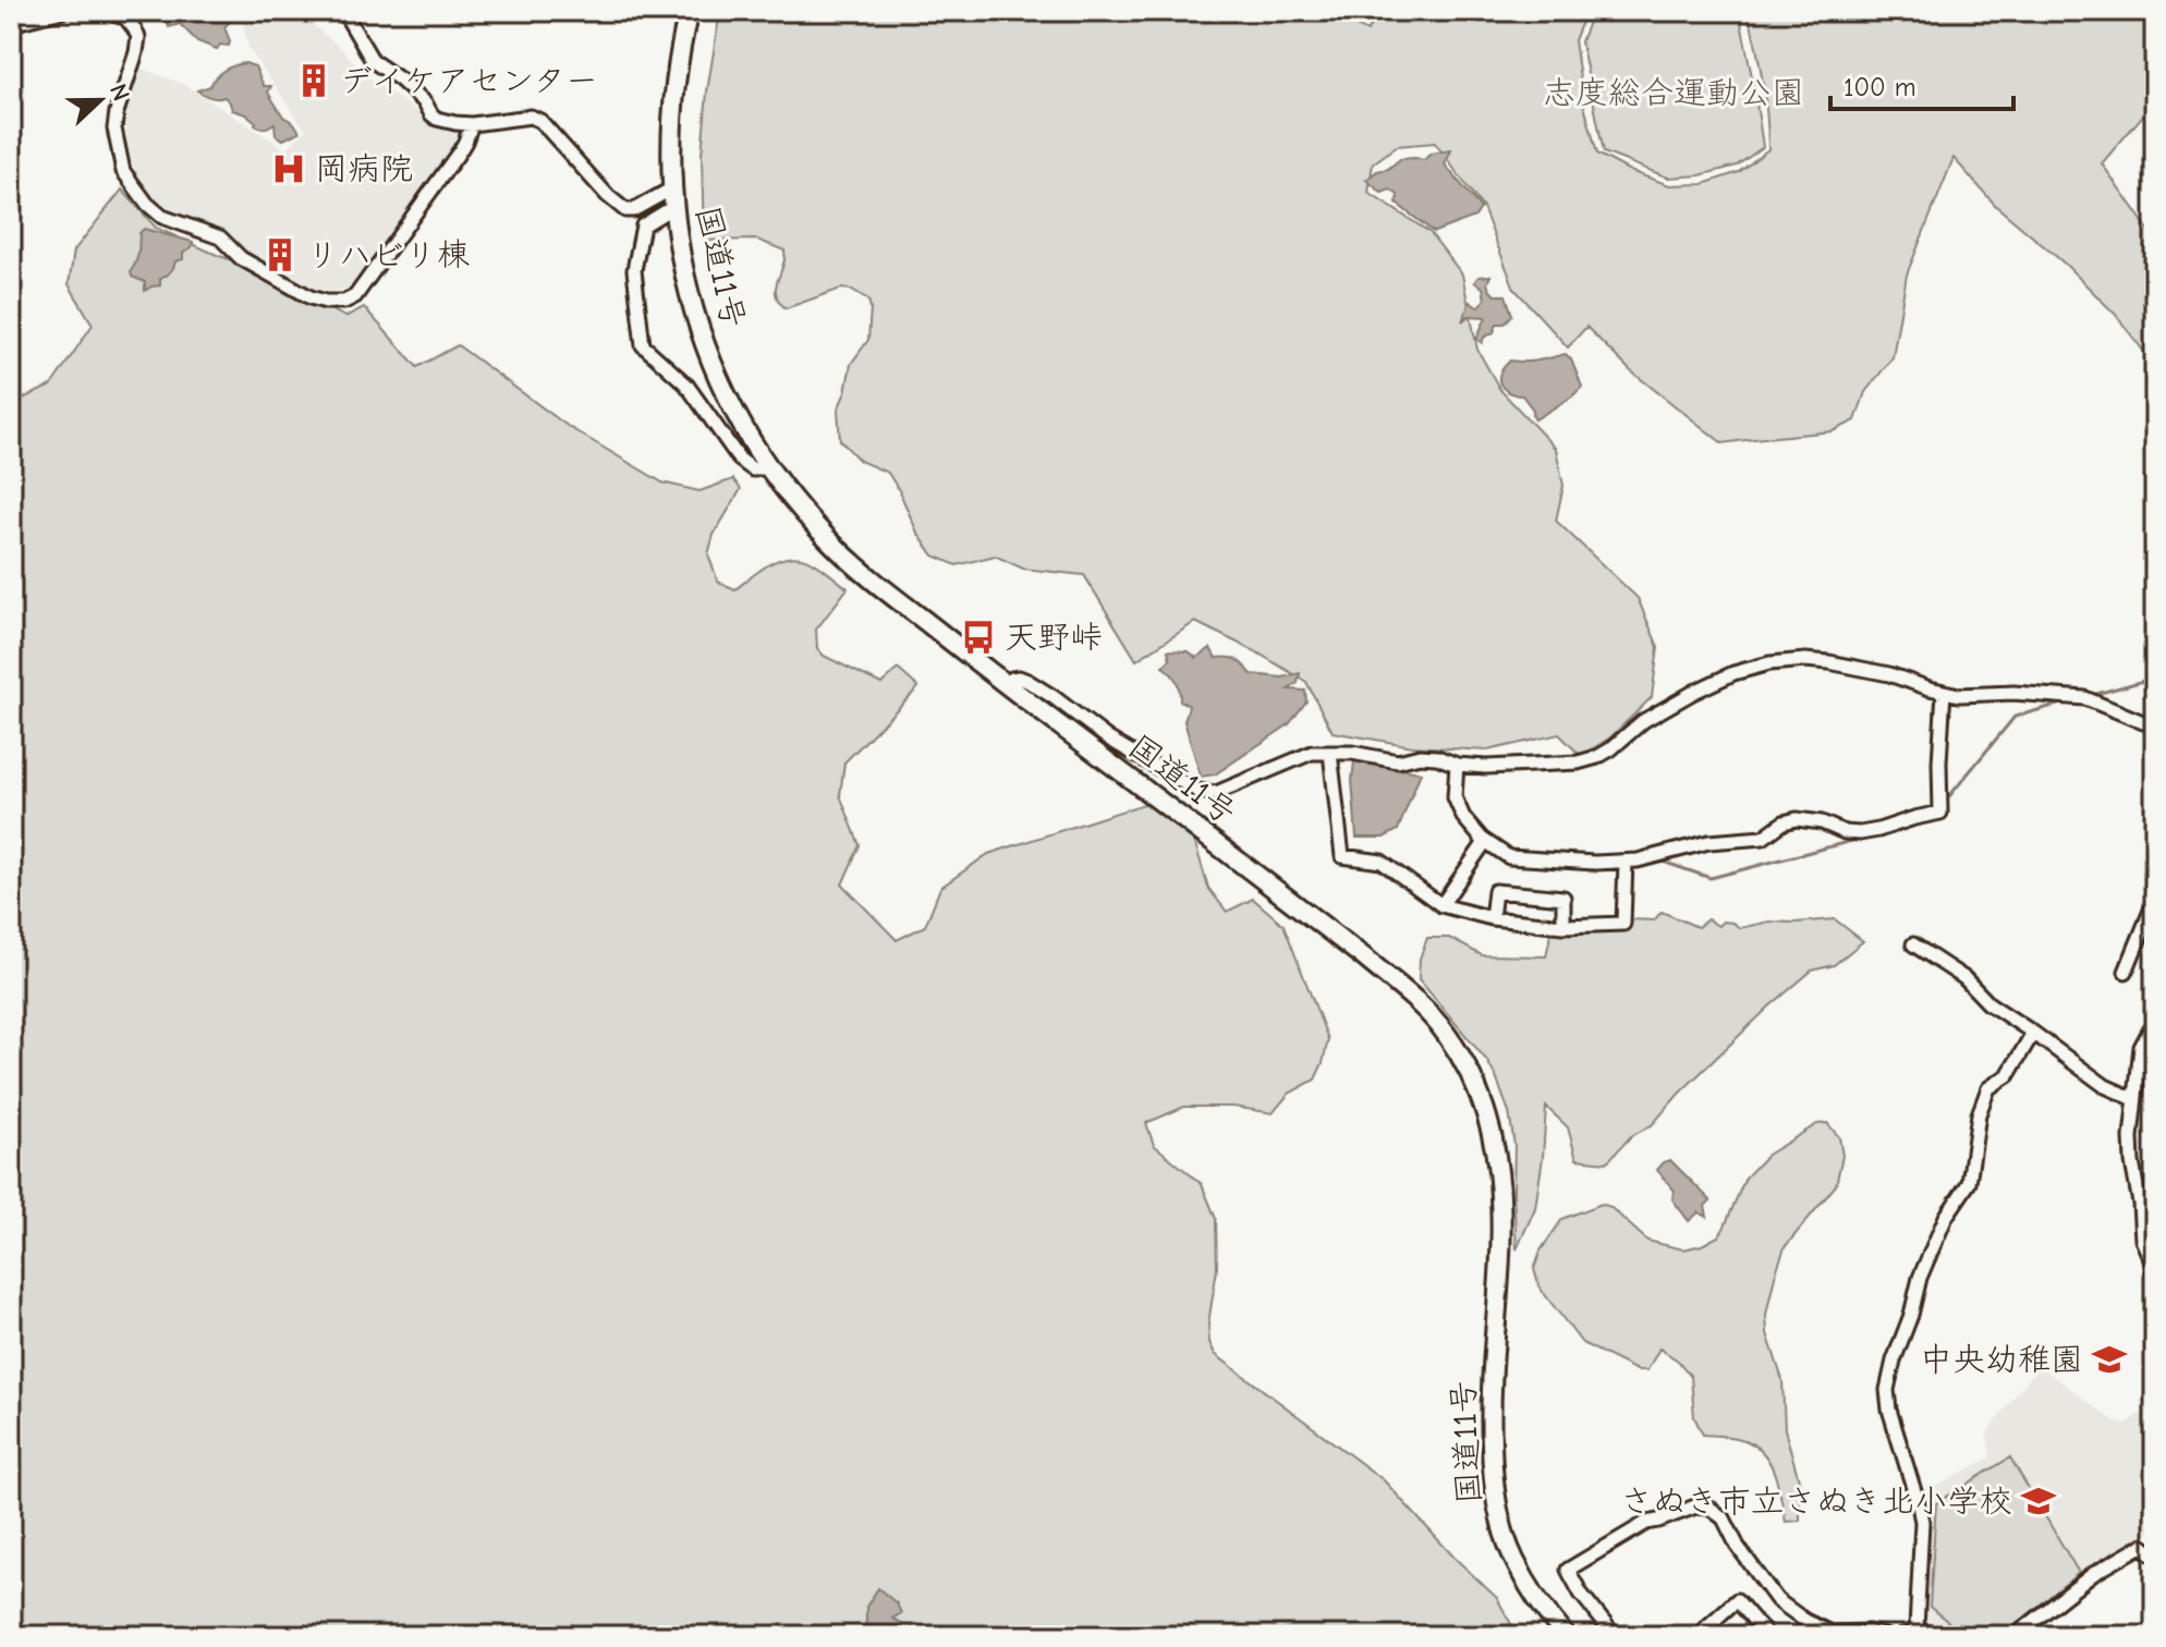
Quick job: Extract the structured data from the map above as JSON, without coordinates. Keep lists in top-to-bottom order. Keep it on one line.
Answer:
{"streets":{"highway":["国道11号"]},"parks":["志度総合運動公園"],"places":{"building":["デイケアセンター","リハビリ棟"],"hospital":["岡病院"],"bus stop":["天野峠"],"school or university":["中央幼稚園","さぬき市立さぬき北小学校"]},"scale_bar":"100 m","north":"right"}
